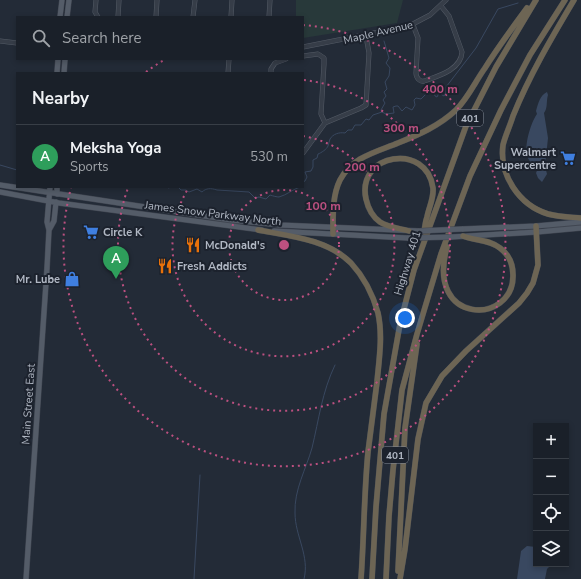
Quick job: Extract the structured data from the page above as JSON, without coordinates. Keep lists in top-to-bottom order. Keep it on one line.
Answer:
{"streets":{"highway":["401","Highway 401"],"main road":["James Snow Parkway North","Main Street East"],"street":["Maple Avenue"]},"crossings":[["James Snow Parkway North","Main Street East"]],"places":{"supermarket":["Walmart Supercentre","Circle K"],"restaurant":["McDonald's","Fresh Addicts"],"shop":["Mr. Lube"]},"page":{"search":"Search here","heading":"Nearby","list":[{"mark":"A","name":"Meksha Yoga","note":"Sports","value":"530 m"}],"pins":"A","map_buttons":["+","−"]},"rings":["400 m","300 m","200 m","100 m"]}
